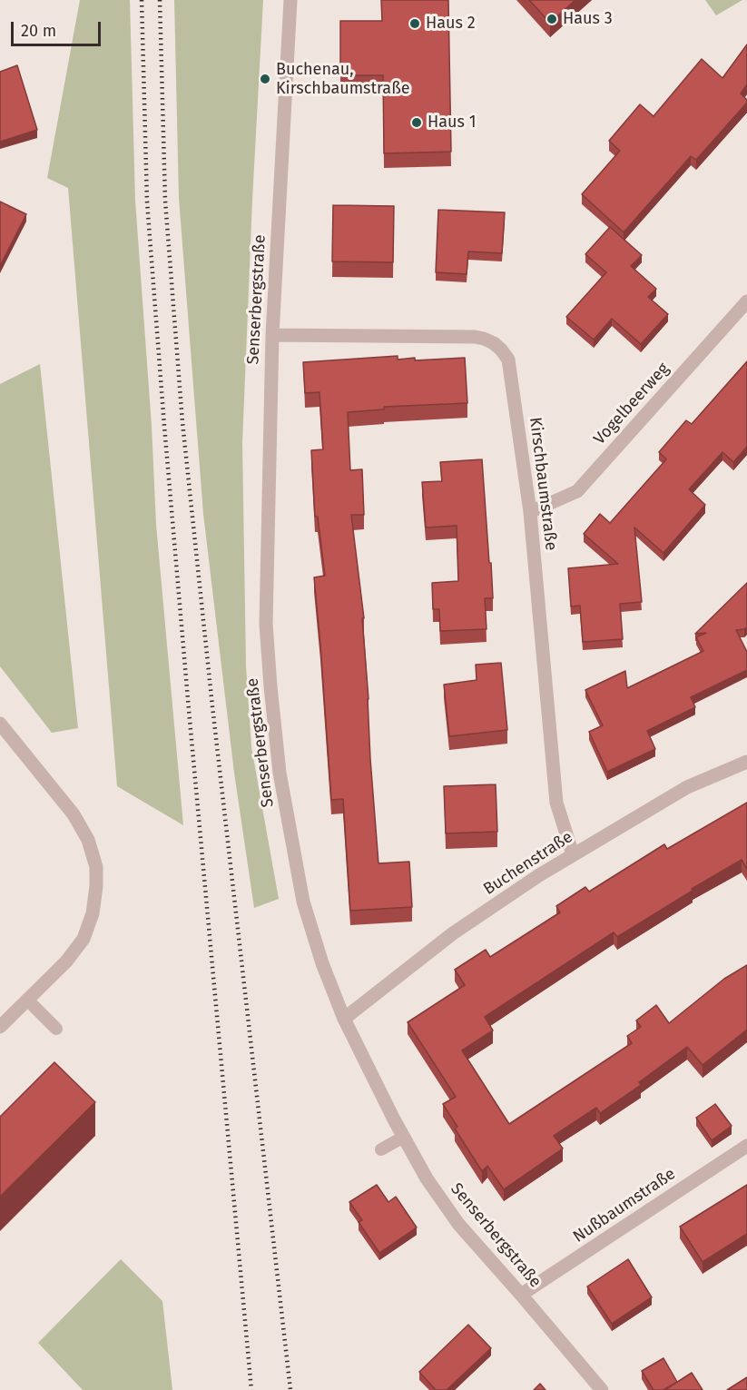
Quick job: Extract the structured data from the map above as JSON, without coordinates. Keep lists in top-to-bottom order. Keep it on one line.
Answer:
{"streets":{"street":["Senserbergstraße","Vogelbeerweg","Kirschbaumstraße","Buchenstraße","Nußbaumstraße"]},"crossings":[["Senserbergstraße","Kirschbaumstraße"],["Senserbergstraße","Buchenstraße"],["Senserbergstraße","Nußbaumstraße"],["Vogelbeerweg","Kirschbaumstraße"],["Kirschbaumstraße","Buchenstraße"]],"places":["Haus 3","Haus 2","Buchenau, Kirschbaumstraße","Haus 1"],"scale_bar":"20 m"}
